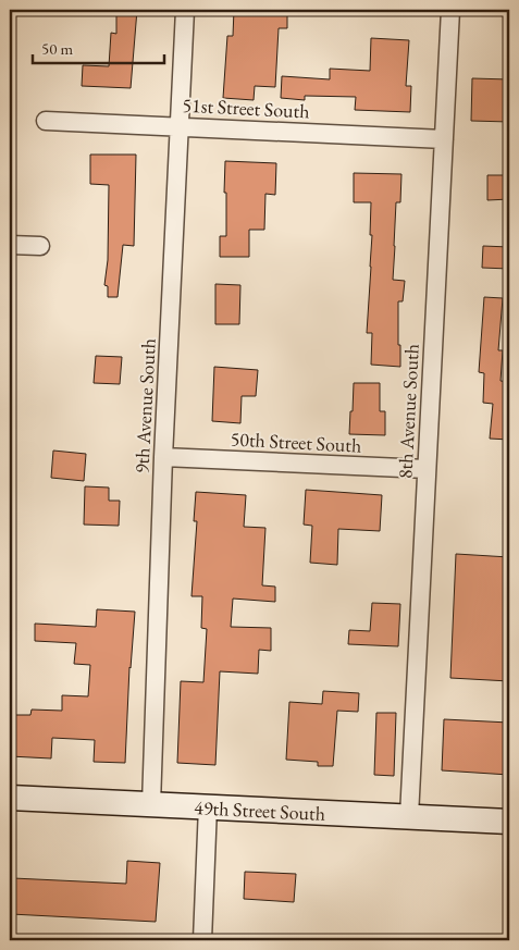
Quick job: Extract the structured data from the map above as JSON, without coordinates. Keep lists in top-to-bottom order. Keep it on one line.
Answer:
{"streets":{"main road":["49th Street South"],"street":["51st Street South","9th Avenue South","8th Avenue South","50th Street South"]},"crossings":[["51st Street South","9th Avenue South"],["51st Street South","8th Avenue South"],["9th Avenue South","50th Street South"],["9th Avenue South","49th Street South"],["8th Avenue South","50th Street South"],["8th Avenue South","49th Street South"]],"scale_bar":"50 m"}
